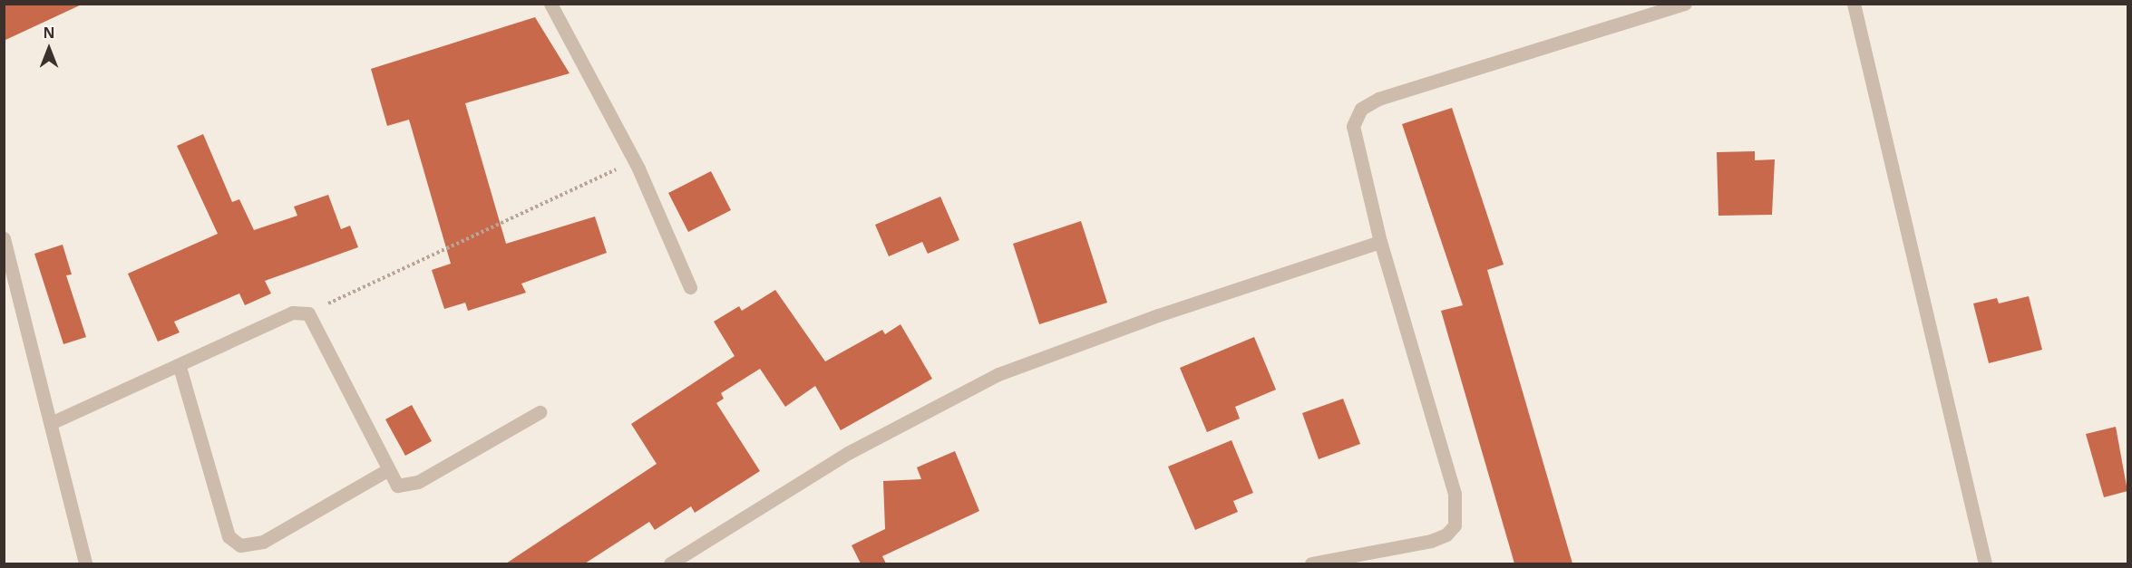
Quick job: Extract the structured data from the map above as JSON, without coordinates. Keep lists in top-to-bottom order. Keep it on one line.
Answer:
{"north":"top"}
